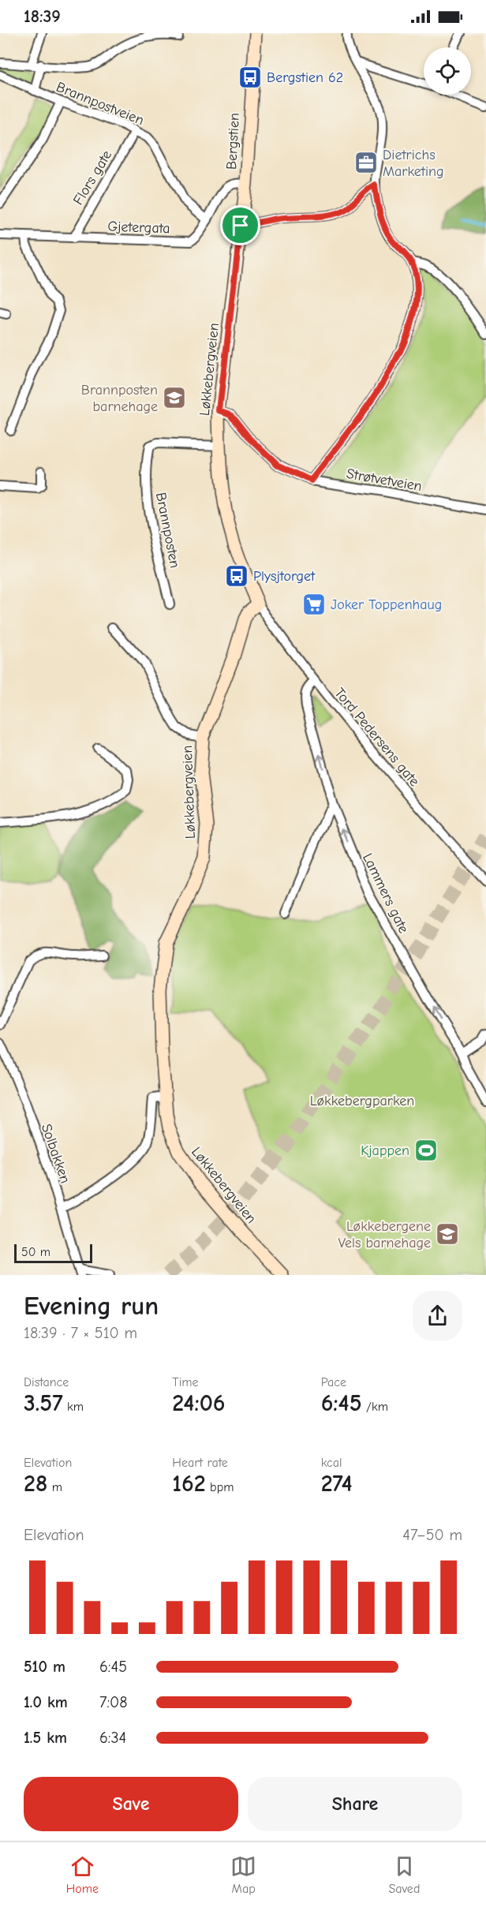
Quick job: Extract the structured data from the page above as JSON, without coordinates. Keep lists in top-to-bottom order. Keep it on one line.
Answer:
{"streets":{"main road":["Bergstien","Løkkebergveien"],"street":["Brannpostveien","Flors gate","Gjetergata","Strøtvetveien","Brannposten","Tord Pedersens gate","Lammers gate","Solbakken"]},"crossings":[["Brannpostveien","Flors gate"],["Brannpostveien","Gjetergata"],["Bergstien","Gjetergata"],["Bergstien","Løkkebergveien"],["Flors gate","Gjetergata"],["Løkkebergveien","Strøtvetveien"],["Løkkebergveien","Brannposten"],["Løkkebergveien","Tord Pedersens gate"],["Tord Pedersens gate","Lammers gate"]],"one_way":["Lammers gate"],"parks":["Løkkebergparken"],"places":{"bus stop":["Bergstien 62","Plysjtorget"],"office":["Dietrichs Marketing"],"school or university":["Brannposten barnehage","Løkkebergene Vels barnehage"],"supermarket":["Joker Toppenhaug"],"sports":["Kjappen"]},"scale_bar":"50 m","page":{"status":"18:39","scale":"50 m","heading":["Evening run","18:39 · 7 × 510 m"],"stats":[["Distance","3.57 km"],["Time","24:06"],["Pace","6:45 /km"],["Elevation","28 m"],["Heart rate","162 bpm"],["kcal","274"]],"chart":["Elevation","47–50 m"],"list":[{"name":"510 m","note":"6:45"},{"name":"1.0 km","note":"7:08"},{"name":"1.5 km","note":"6:34"}],"buttons":["Save","Share"],"tabs":["Home","Map","Saved"]}}
